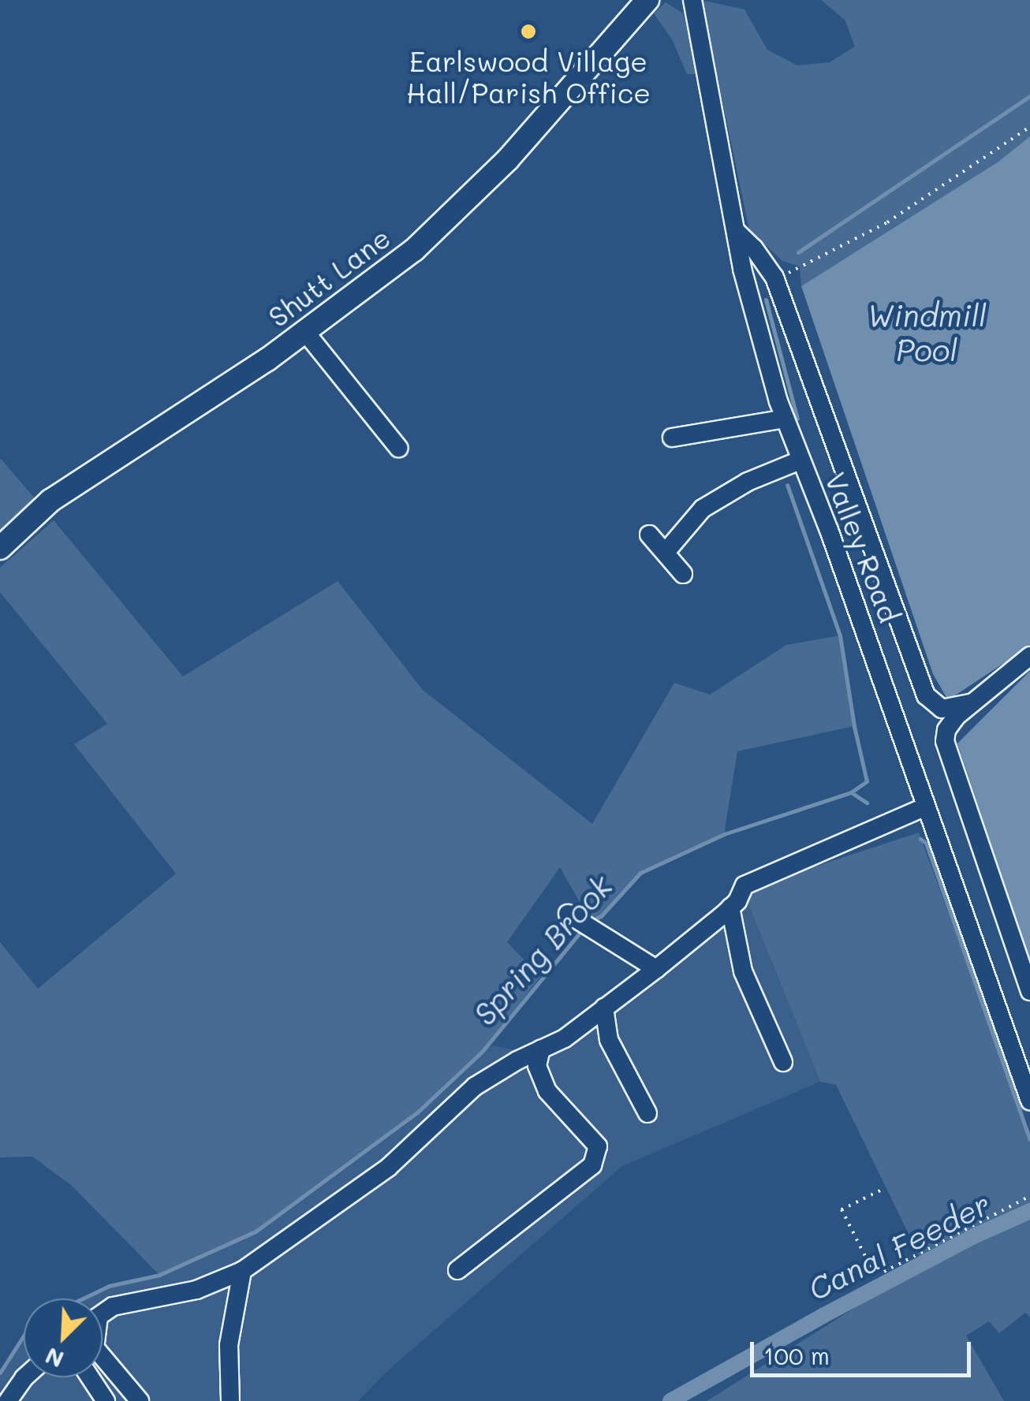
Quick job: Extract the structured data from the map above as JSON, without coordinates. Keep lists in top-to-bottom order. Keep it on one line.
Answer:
{"streets":{"main road":["Shutt Lane"],"street":["Valley Road"]},"water":["Windmill Pool","Spring Brook","Canal Feeder"],"places":["Earlswood Village Hall/Parish Office"],"scale_bar":"100 m","north":"bottom left"}
